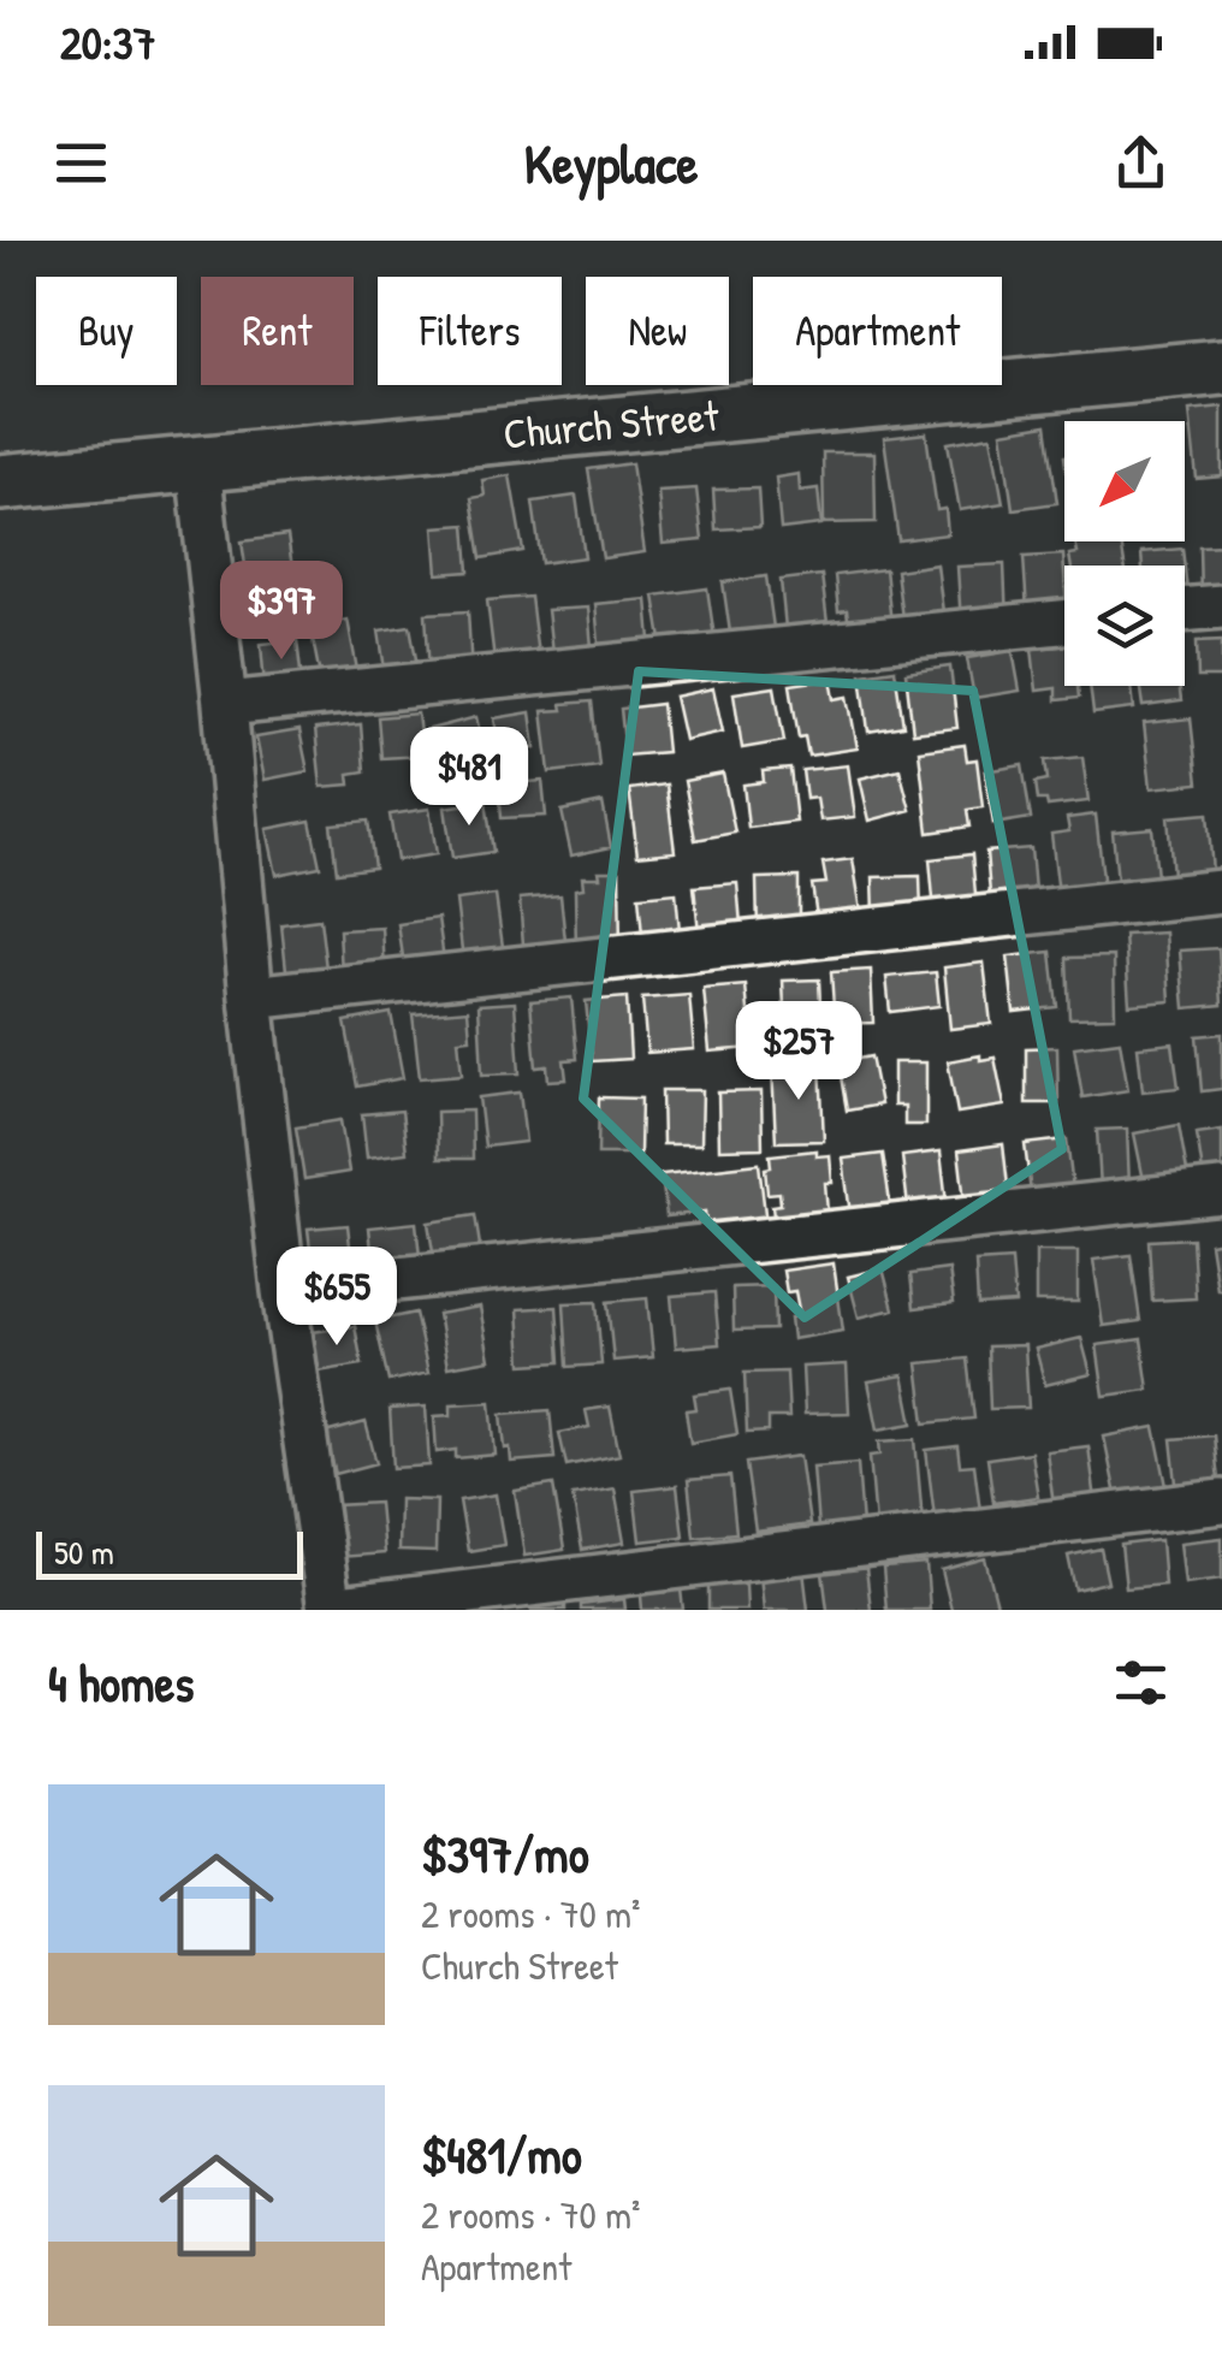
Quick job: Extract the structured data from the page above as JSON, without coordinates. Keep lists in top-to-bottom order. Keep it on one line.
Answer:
{"streets":{"street":["Church Street"]},"scale_bar":"50 m","north":"bottom left","page":{"status":"20:37","header":"Keyplace","chip":["Buy","Rent","Filters","New","Apartment"],"price":["$397","$481","$257","$655"],"scale":"50 m","heading":"4 homes","list":[{"name":"$397/mo","note":"2 rooms · 70 m² · Church Street"},{"name":"$481/mo","note":"2 rooms · 70 m² · Apartment"}]}}
